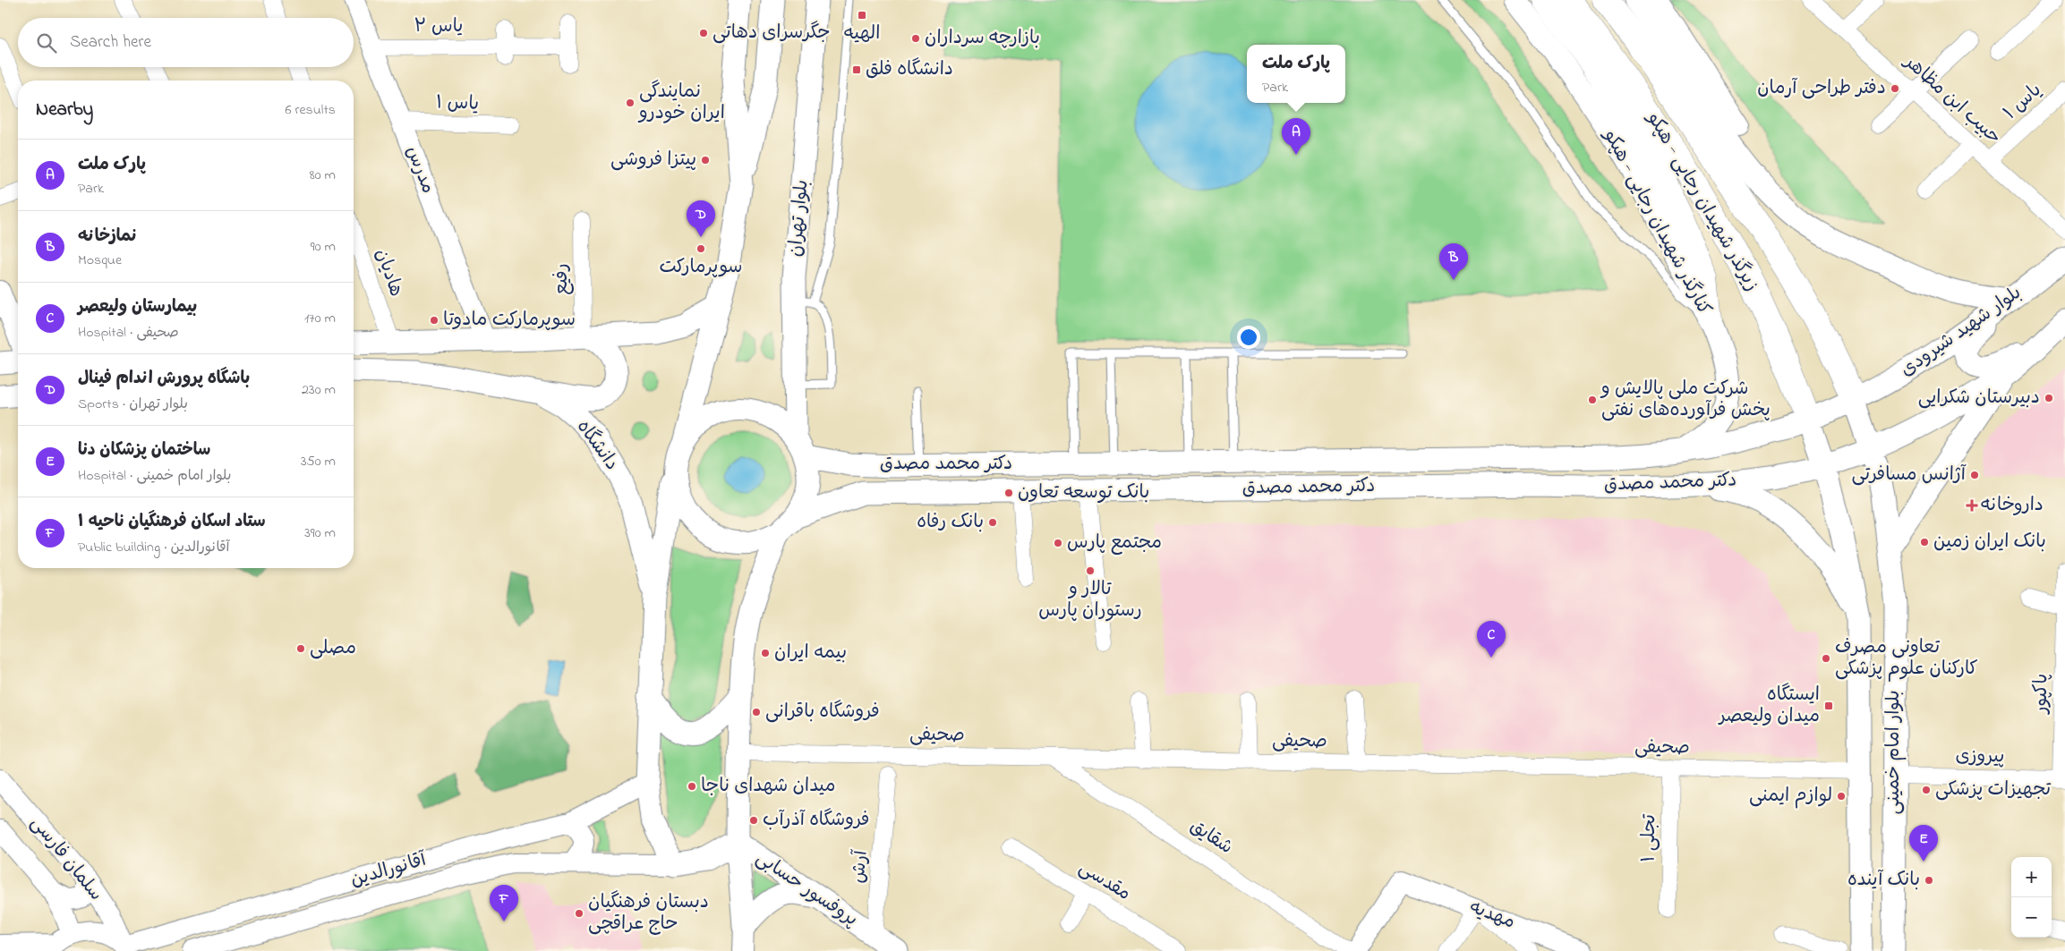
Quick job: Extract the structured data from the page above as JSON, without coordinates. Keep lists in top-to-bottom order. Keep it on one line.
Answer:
{"streets":{"main road":["زیرگذر شهیدان رجایی - هپکو","بلوار تهران","کنارگذر شهیدان رجایی - هپکو","بلوار شهید شیرودی","دانشگاه","دکتر محمد مصدق","بلوار امام خمینی","پروفسور حسابی"],"street":["یاس ۲","حبیب ابن مظاهر","یاس ۱","مدرس","هادیان","رفیع","پاکپور","صحیفی","پیروزی","شقایق","تجلی ١","سلمان فارسی","آرش","آقانورالدین","مقدسی","مهدیه"]},"crossings":[["یاس ۲","مدرس"],["حبیب ابن مظاهر","یاس ۱"],["یاس ۱","مدرس"],["زیرگذر شهیدان رجایی - هپکو","بلوار شهید شیرودی"],["زیرگذر شهیدان رجایی - هپکو","دکتر محمد مصدق"],["زیرگذر شهیدان رجایی - هپکو","بلوار امام خمینی"],["بلوار تهران","دکتر محمد مصدق"],["کنارگذر شهیدان رجایی - هپکو","دکتر محمد مصدق"],["بلوار شهید شیرودی","دکتر محمد مصدق"],["بلوار شهید شیرودی","بلوار امام خمینی"],["دکتر محمد مصدق","بلوار امام خمینی"],["پاکپور","پیروزی"],["صحیفی","بلوار امام خمینی"],["صحیفی","شقایق"],["صحیفی","تجلی ١"],["بلوار امام خمینی","پیروزی"],["سلمان فارسی","آقانورالدین"],["آرش","پروفسور حسابی"]],"places":{"transit":["الهیه","دانشگاه فلق","ایستگاه میدان ولیعصر"],"other":["جگرسرای دهاتی","بازارچه سرداران","دفتر طراحی آرمان","نمایندگی ایران خودرو","پیتزا فروشی","سوپرمارکت","سوپرمارکت مادوتا","دبیرستان شکرایی","شرکت ملی پالایش و پخش فرآورده‌های نفتی","آژانس مسافرتی","بانک توسعه تعاون","بانک رفاه","بانک ایران زمین","مجتمع پارس","تالار و رستوران پارس","مصلی","بیمه ایران","تعاونی مصرف کارکنان علوم پزشکی","فروشگاه باقرانی","میدان شهدای ناجا","تجهیزات پزشکی","لوازم ایمنی","فروشگاه آذرآب","بانک آینده","دبستان فرهنگیان حاج عراقچی"],"health":["داروخانه"]},"page":{"search":"Search here","popup":["پارک ملت","Park"],"heading":["Nearby","6 results"],"pins":["A","D","B","C","E","F"],"list":[{"mark":"A","name":"پارک ملت","note":"Park","value":"80 m"},{"mark":"B","name":"نمازخانه","note":"Mosque","value":"90 m"},{"mark":"C","name":"بیمارستان ولیعصر","note":"Hospital · صحیفی","value":"170 m"},{"mark":"D","name":"باشگاه پرورش اندام فینال","note":"Sports · بلوار تهران","value":"230 m"},{"mark":"E","name":"ساختمان پزشکان دنا","note":"Hospital · بلوار امام خمینی","value":"350 m"},{"mark":"F","name":"ستاد اسکان فرهنگیان ناحیه ۱","note":"Public building · آقانورالدین","value":"390 m"}],"map_buttons":["+","−"]}}
